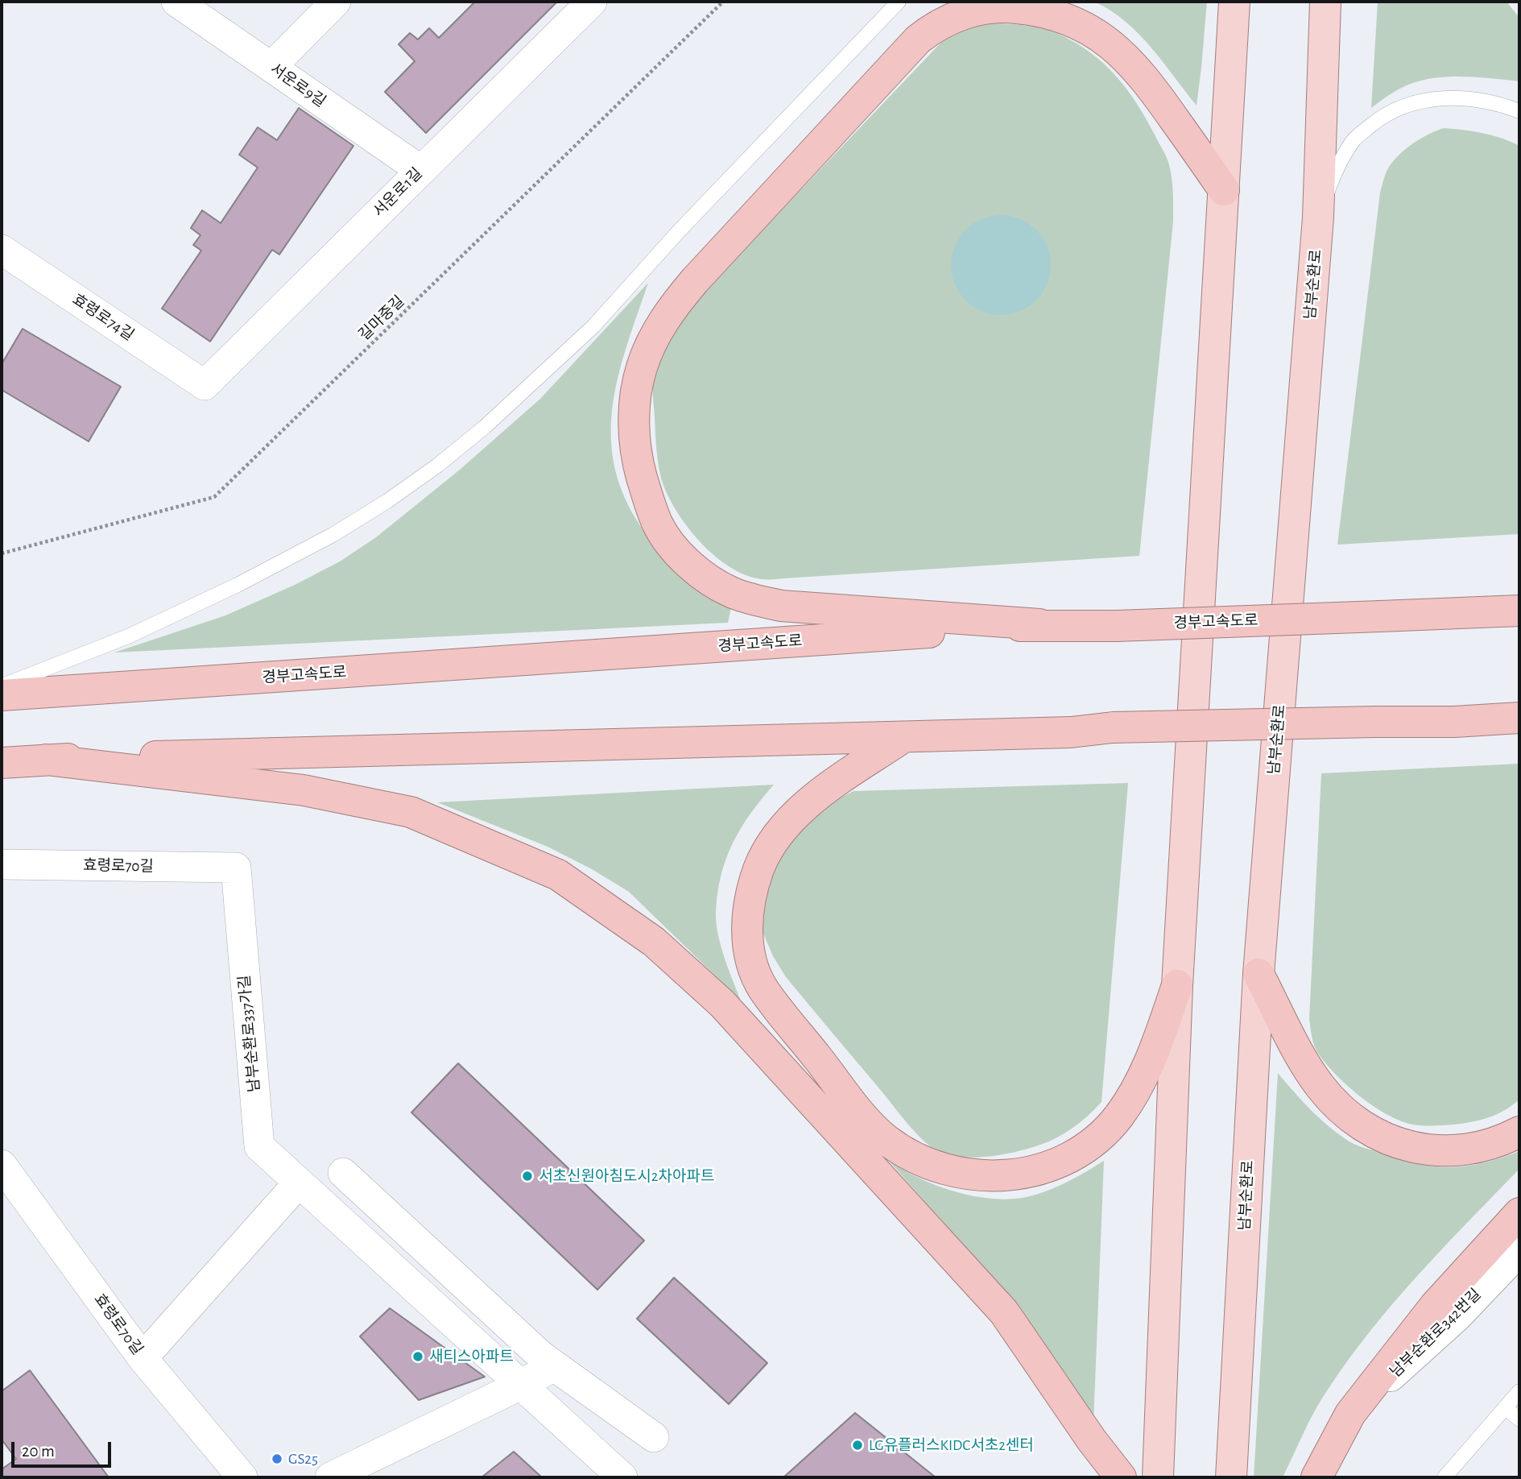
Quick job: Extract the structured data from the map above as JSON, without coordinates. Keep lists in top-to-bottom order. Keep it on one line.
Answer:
{"streets":{"highway":["경부고속도로"],"main road":["남부순환로"],"street":["서운로9길","서운로1길","효령로74길","효령로70길","남부순환로337가길","남부순환로342번길"],"path":["길마중길"]},"crossings":[["서운로9길","서운로1길"],["서운로1길","효령로74길"],["효령로70길","남부순환로337가길"]],"places":["서초신원아침도시2차아파트","새티스아파트","LG유플러스KIDC서초2센터","GS25"],"scale_bar":"20 m"}
